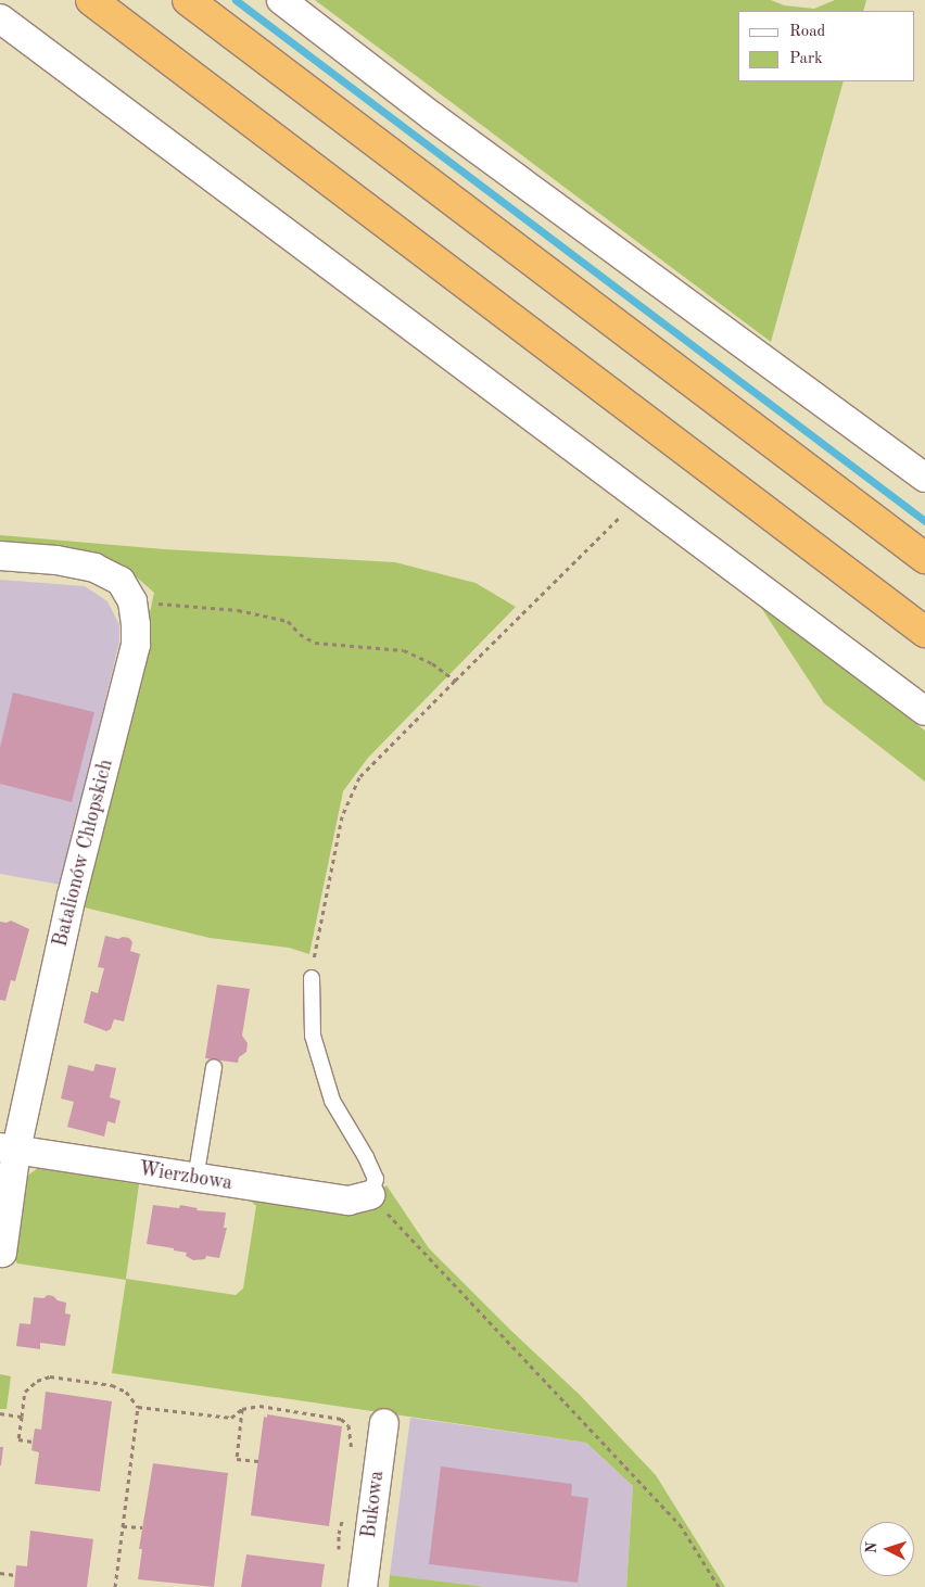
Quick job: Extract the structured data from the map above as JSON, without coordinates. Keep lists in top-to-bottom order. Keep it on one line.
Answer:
{"streets":{"street":["Batalionów Chłopskich","Wierzbowa","Bukowa"]},"crossings":[["Batalionów Chłopskich","Wierzbowa"]],"legend":["Road","Park"],"north":"left"}
